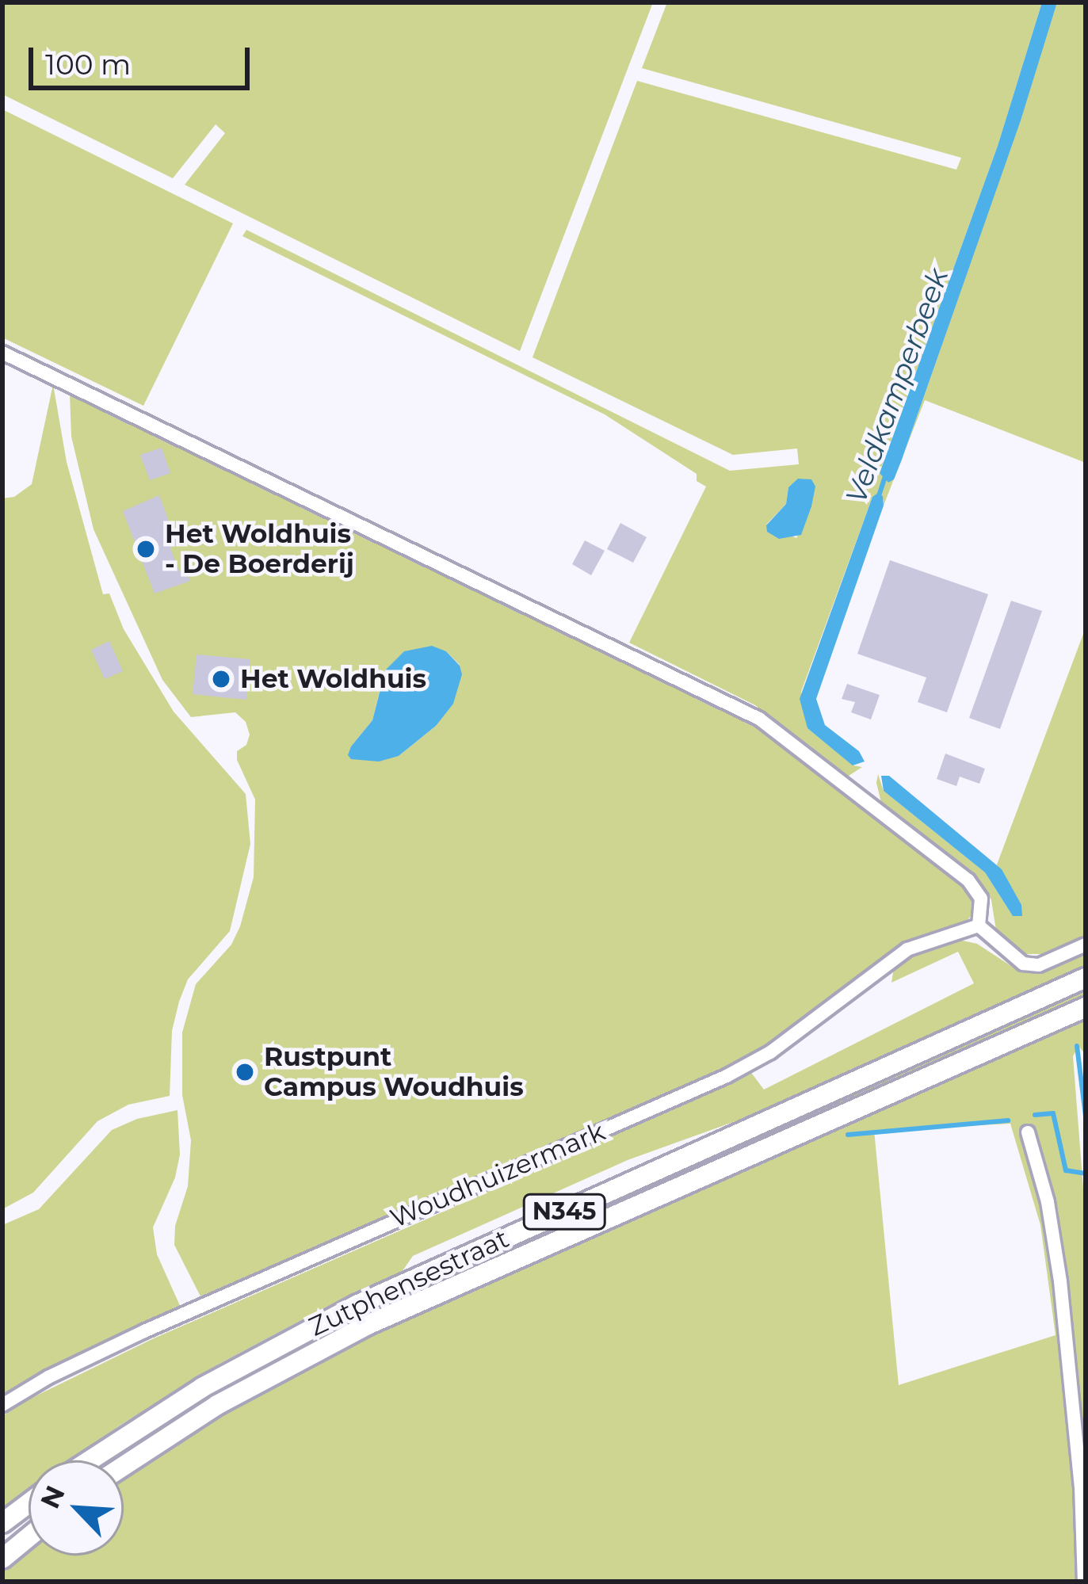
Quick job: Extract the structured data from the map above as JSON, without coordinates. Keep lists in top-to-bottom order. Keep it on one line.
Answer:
{"streets":{"main road":["N345","Zutphensestraat"],"street":["Woudhuizermark"]},"water":["Veldkamperbeek"],"places":["Het Woldhuis - De Boerderij","Het Woldhuis","Rustpunt Campus Woudhuis"],"scale_bar":"100 m","north":"top left"}
